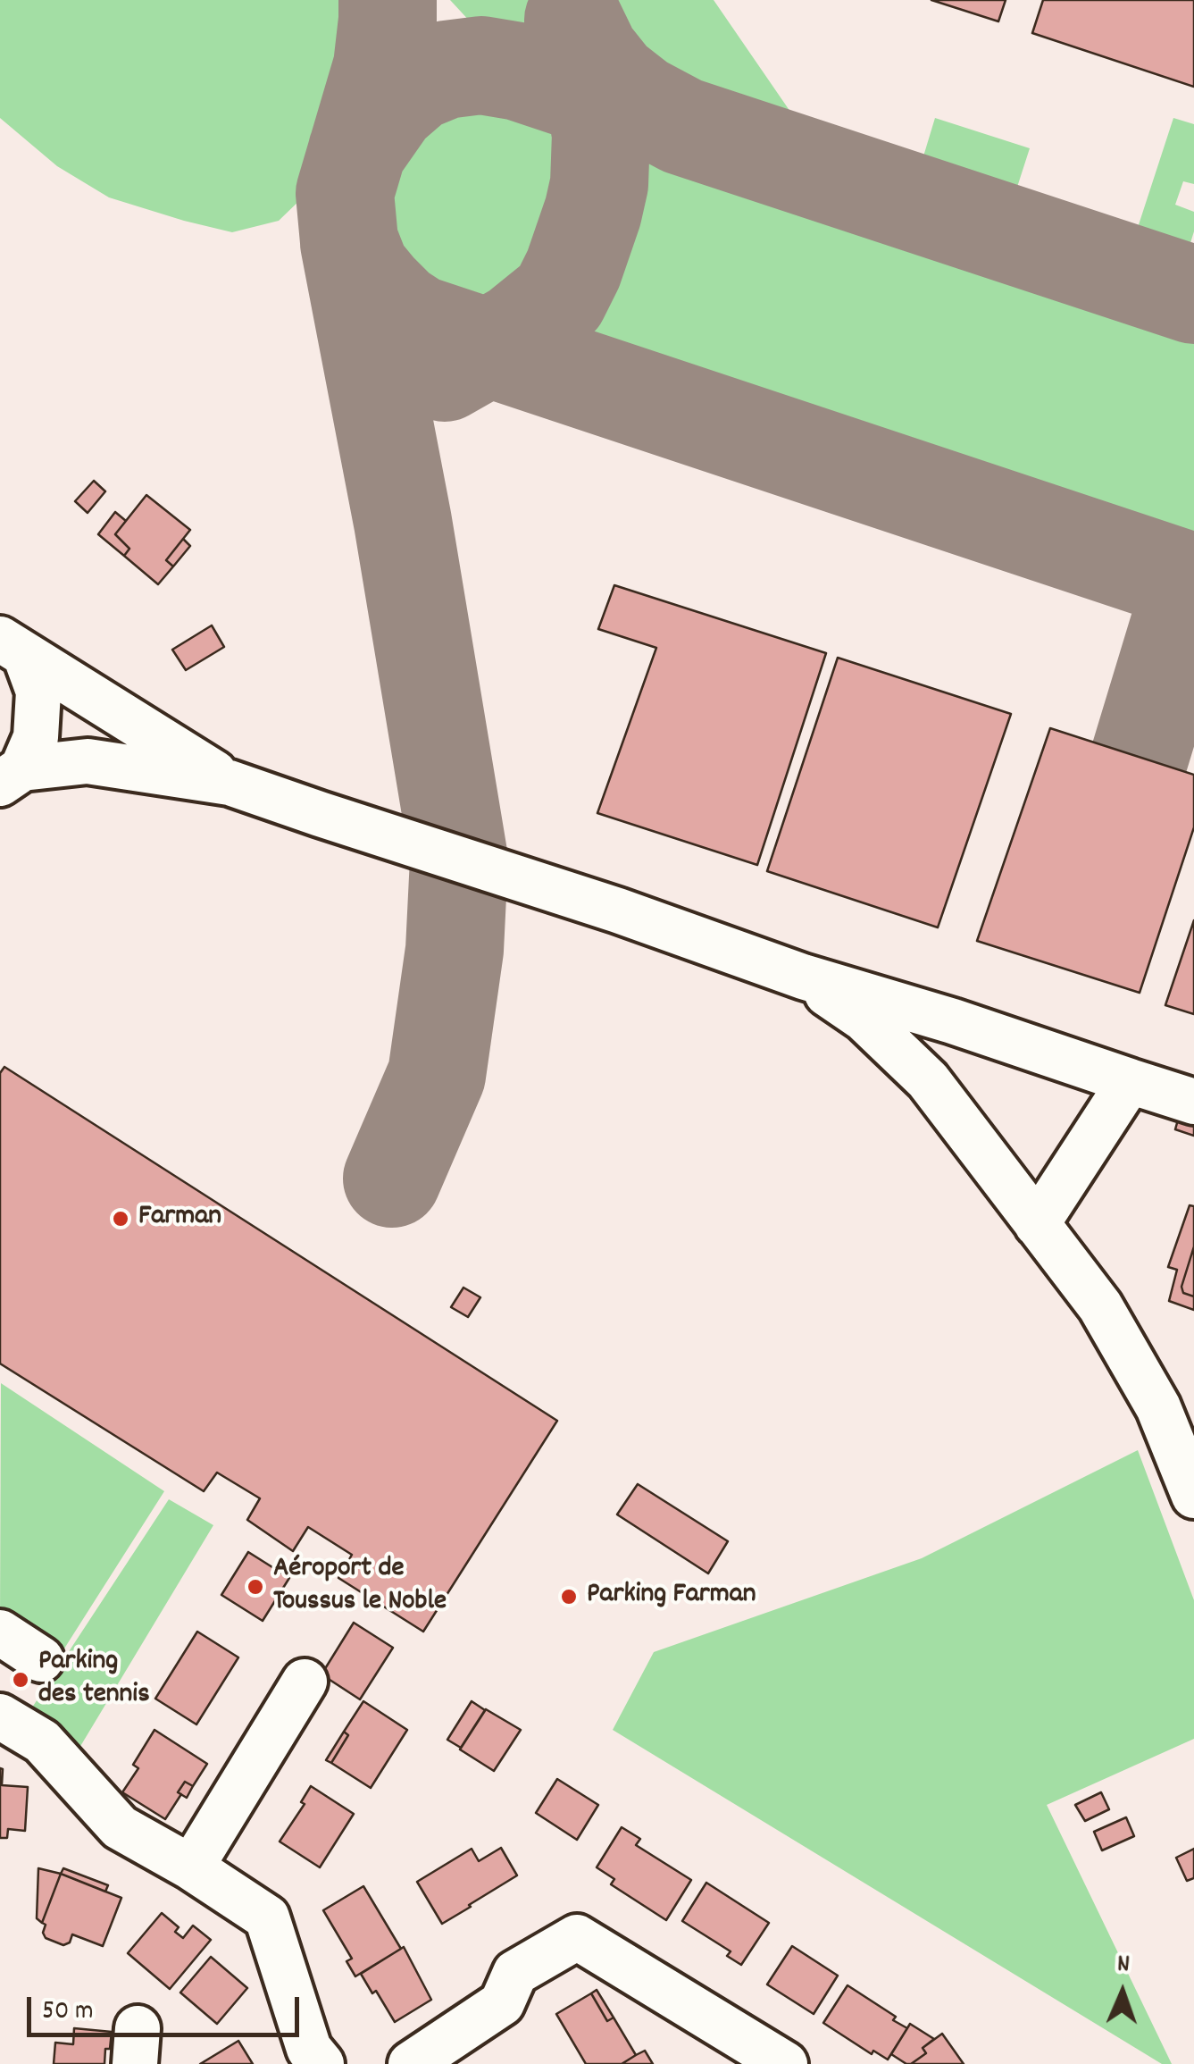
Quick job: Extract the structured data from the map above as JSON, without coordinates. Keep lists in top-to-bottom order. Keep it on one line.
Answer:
{"places":["Farman","Aéroport de Toussus le Noble","Parking Farman","Parking des tennis"],"scale_bar":"50 m","north":"top"}
